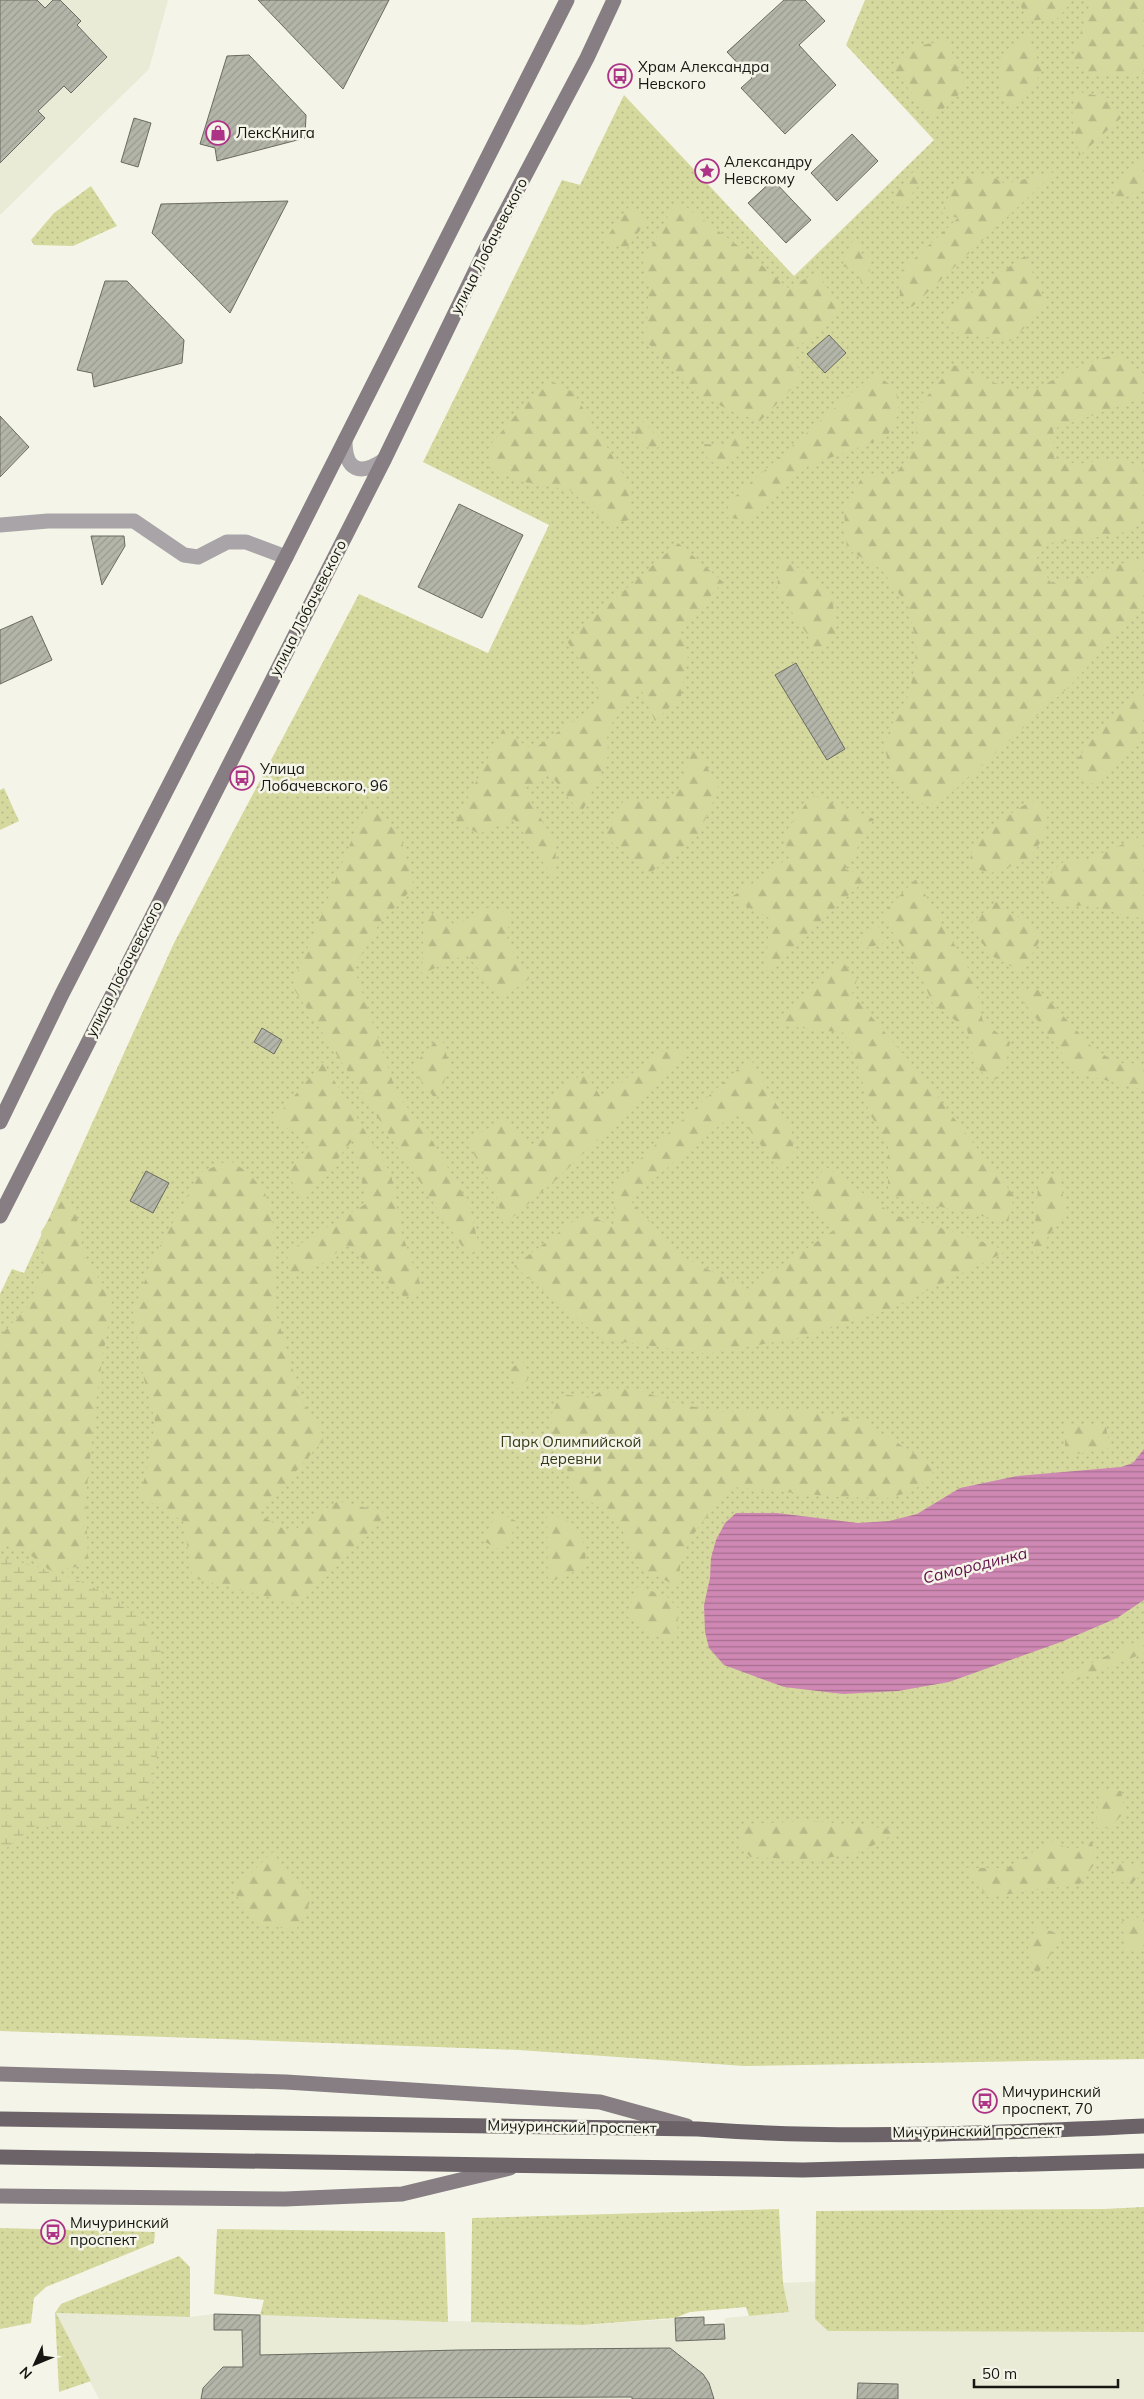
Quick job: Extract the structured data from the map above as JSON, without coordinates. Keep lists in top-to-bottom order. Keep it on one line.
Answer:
{"streets":{"main road":["улица Лобачевского","Мичуринский проспект"]},"water":["Самородинка"],"parks":["Парк Олимпийской деревни"],"places":{"bus stop":["Храм Александра Невского","Улица Лобачевского, 96","Мичуринский проспект, 70","Мичуринский проспект"],"shop":["ЛексКнига"],"place":["Александру Невскому"]},"scale_bar":"50 m","north":"bottom left"}
